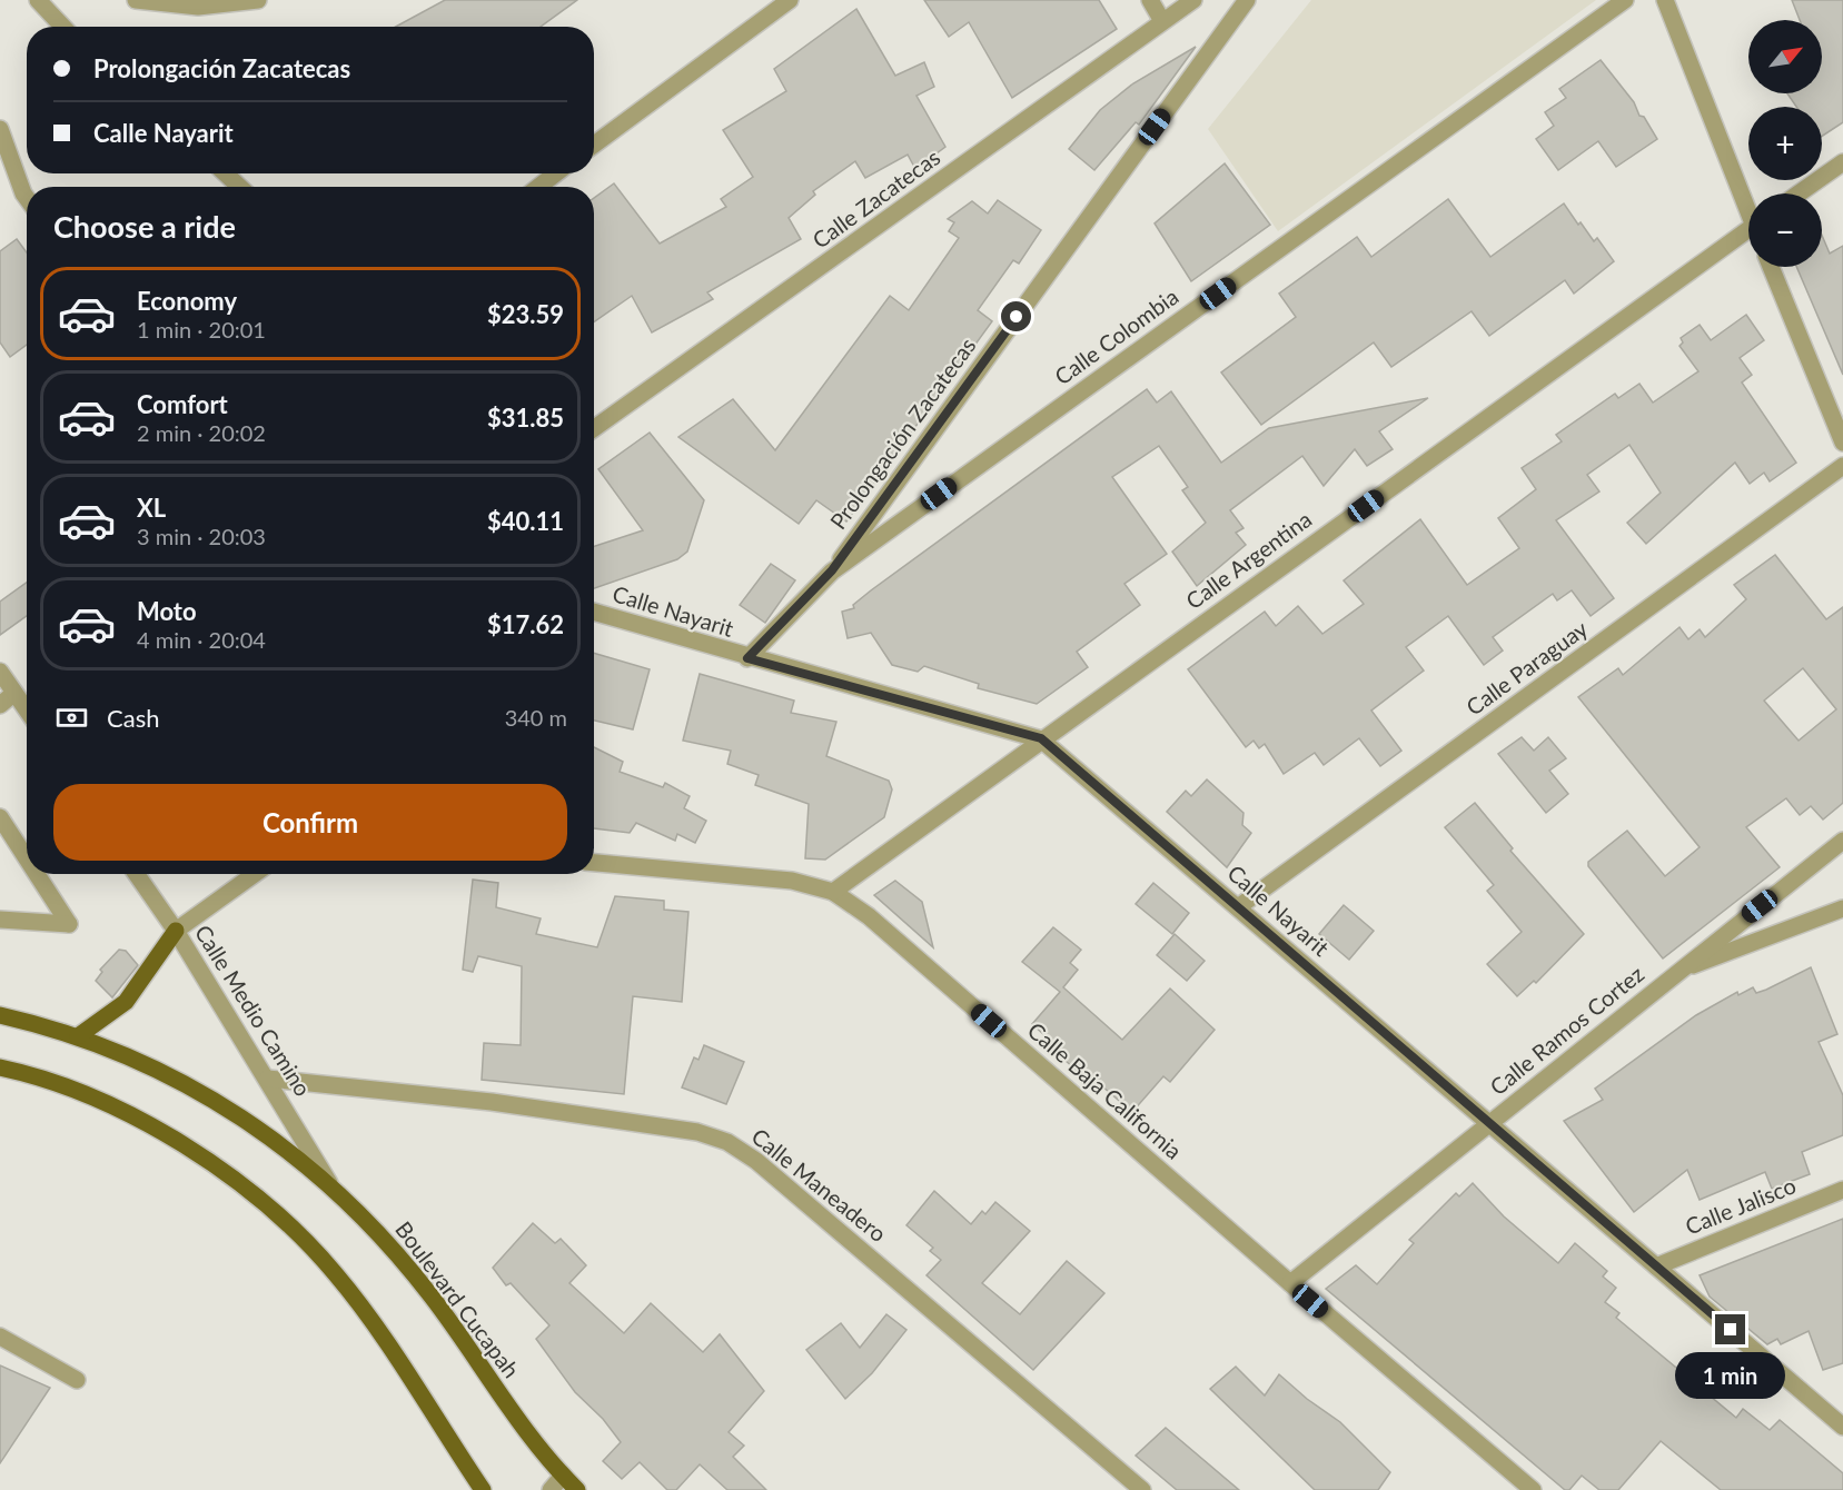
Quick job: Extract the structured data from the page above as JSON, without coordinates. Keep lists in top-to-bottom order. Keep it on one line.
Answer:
{"streets":{"main road":["Boulevard Cucapah"],"street":["Calle Zacatecas","Calle Colombia","Prolongación Zacatecas","Calle Argentina","Calle Nayarit","Calle Paraguay","Calle Medio Camino","Calle Ramos Cortez","Calle Baja California","Calle Maneadero","Calle Jalisco"]},"crossings":[["Calle Colombia","Prolongación Zacatecas"],["Calle Colombia","Calle Nayarit"],["Calle Argentina","Calle Nayarit"],["Calle Argentina","Calle Baja California"],["Calle Nayarit","Calle Paraguay"],["Calle Nayarit","Calle Ramos Cortez"],["Calle Nayarit","Calle Jalisco"],["Calle Medio Camino","Calle Maneadero"],["Calle Medio Camino","Boulevard Cucapah"],["Calle Ramos Cortez","Calle Baja California"]],"north":"top right","page":{"map_buttons":["+","−"],"banner":["Prolongación Zacatecas","Calle Nayarit"],"heading":"Choose a ride","list":[{"name":"Economy","note":"1 min · 20:01","value":"$23.59"},{"name":"Comfort","note":"2 min · 20:02","value":"$31.85"},{"name":"XL","note":"3 min · 20:03","value":"$40.11"},{"name":"Moto","note":"4 min · 20:04","value":"$17.62"}],"pay":["Cash","340 m"],"buttons":"Confirm","bubble":"1 min"}}
